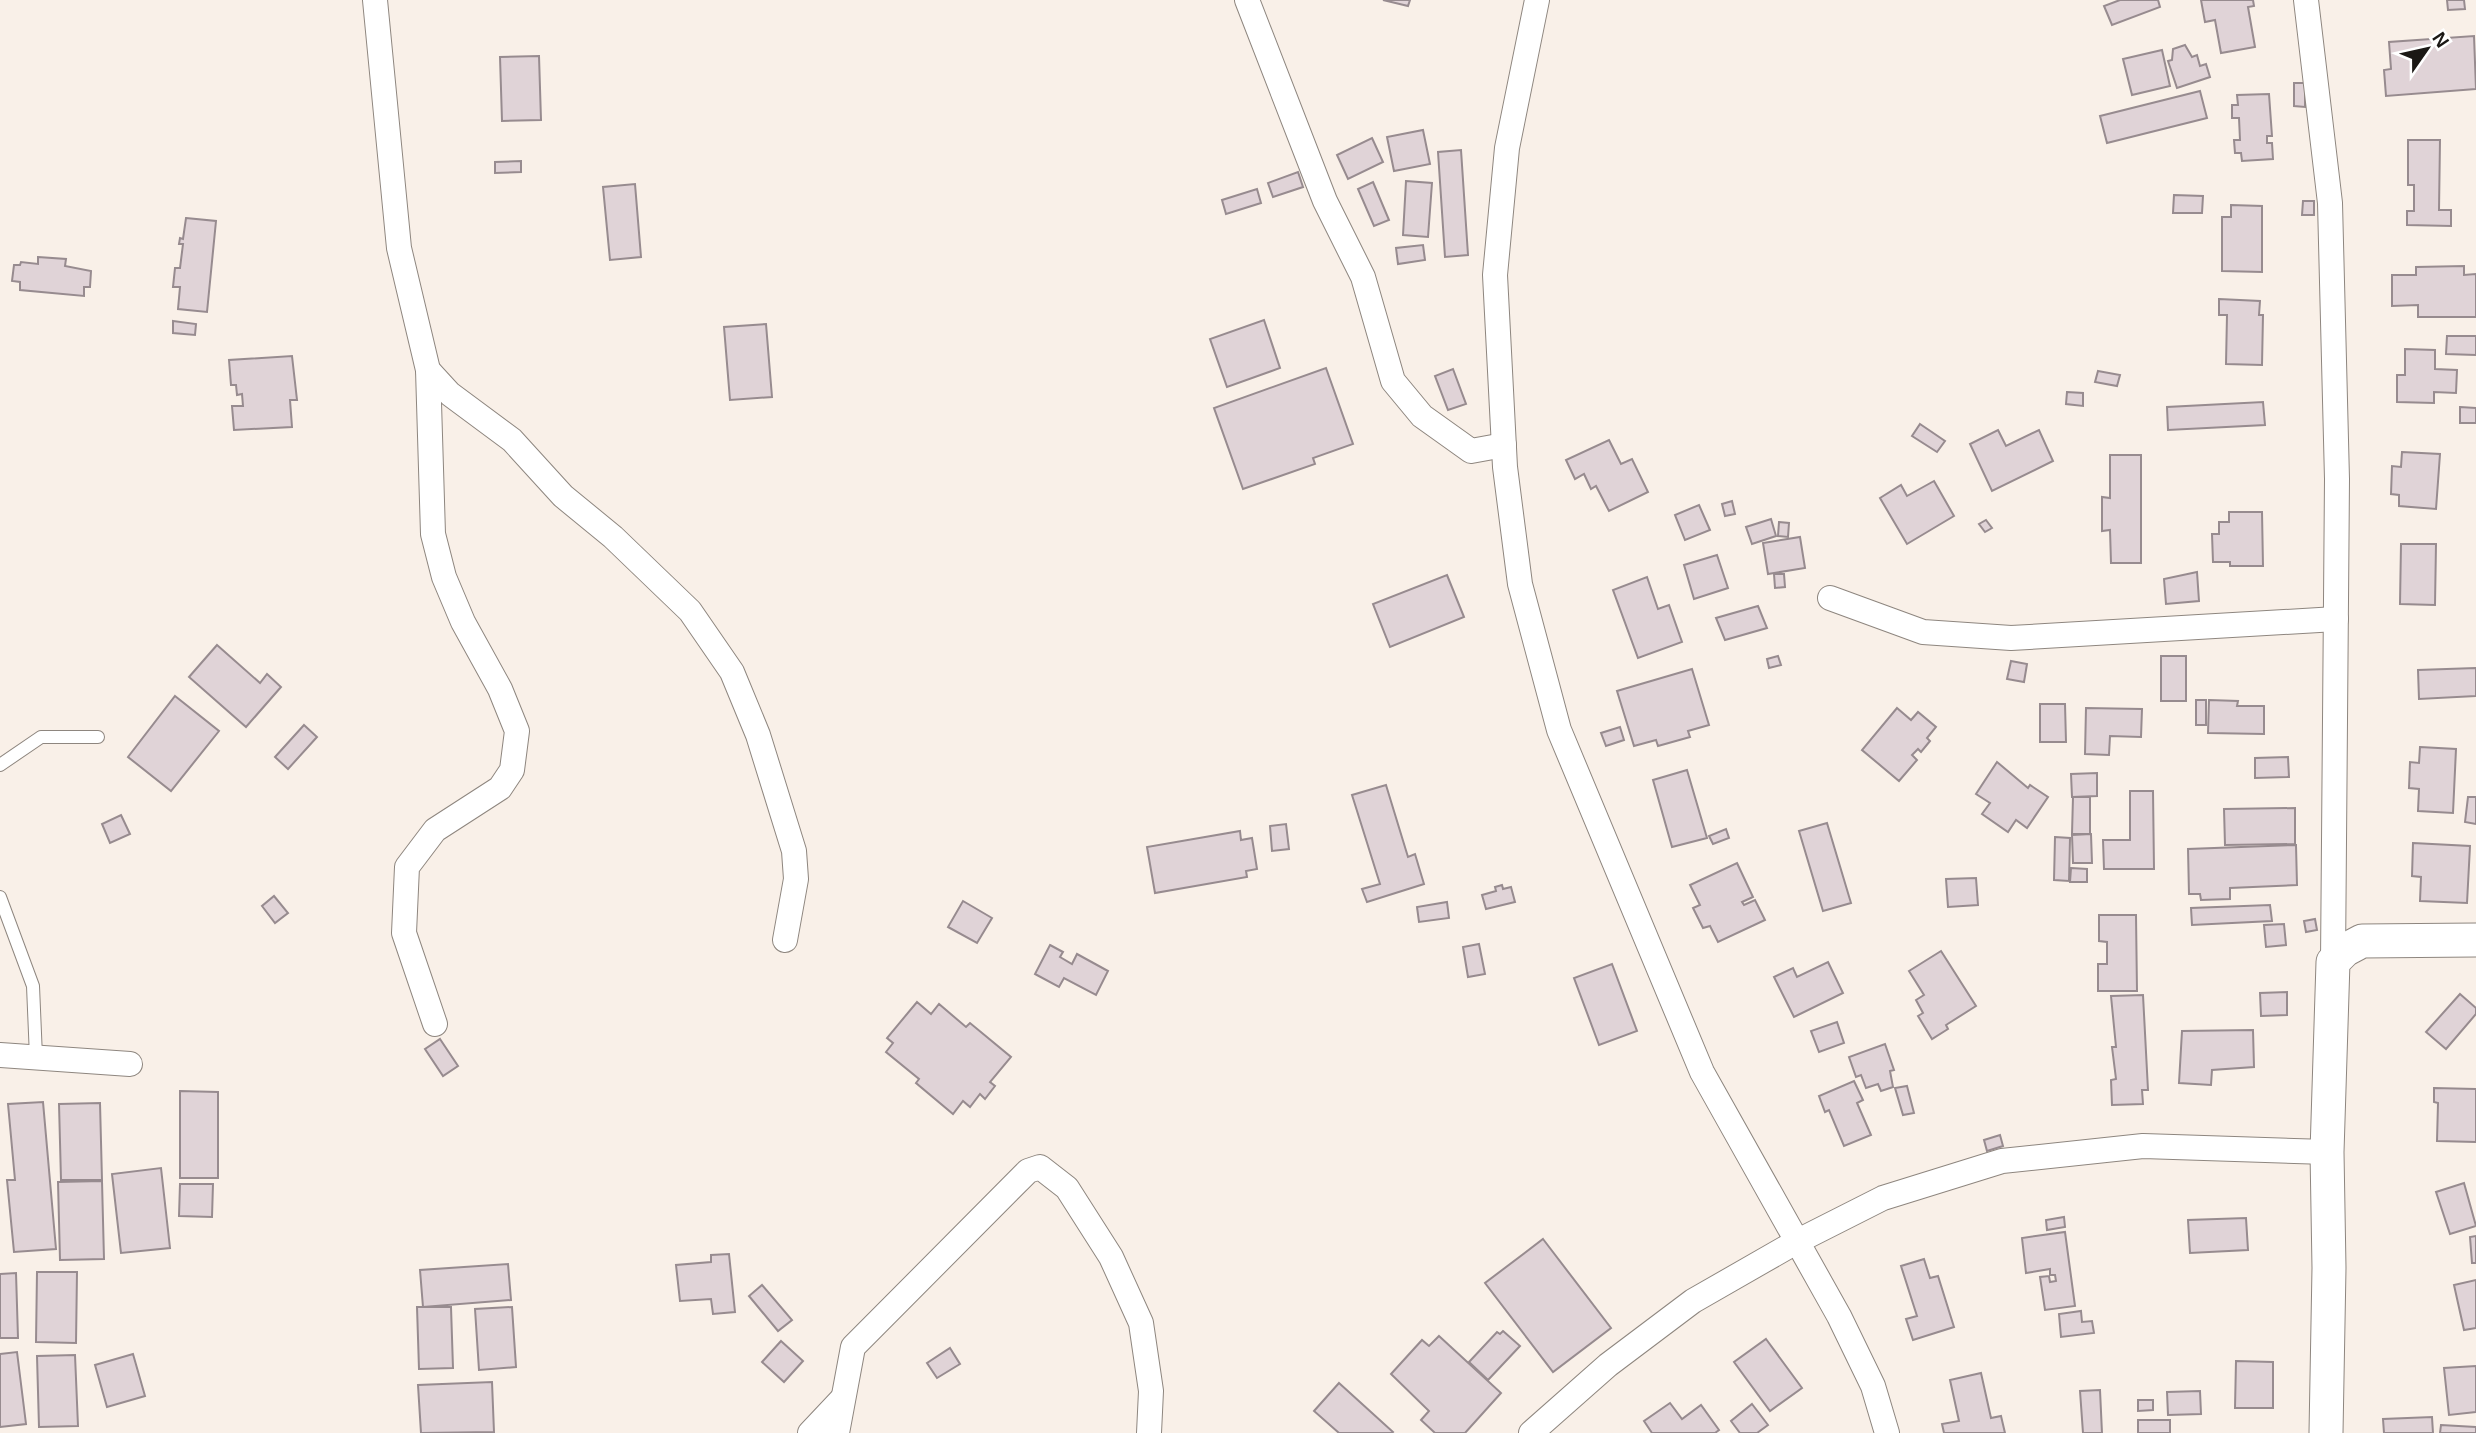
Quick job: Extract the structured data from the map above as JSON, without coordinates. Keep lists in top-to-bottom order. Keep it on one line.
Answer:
{"north":"top right"}
